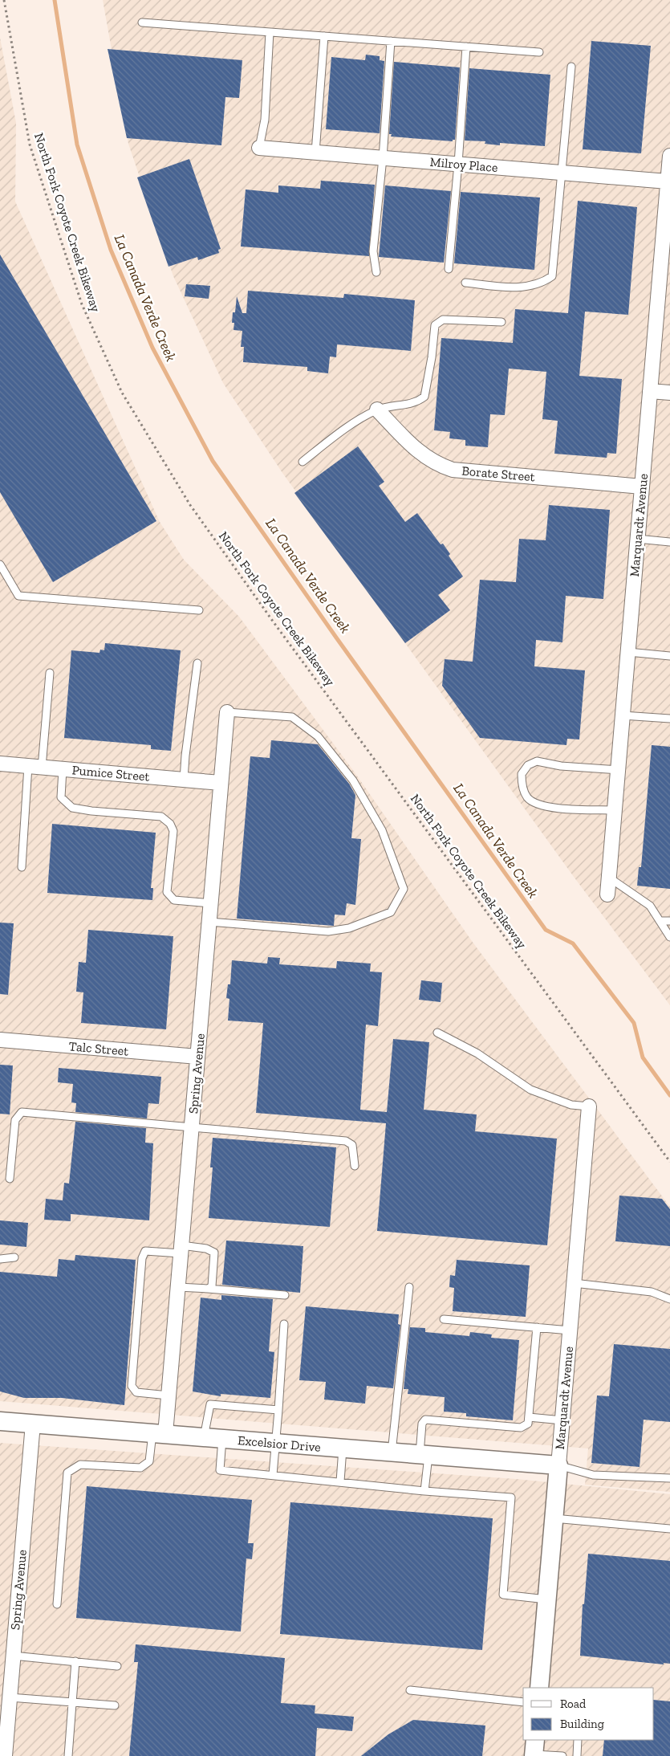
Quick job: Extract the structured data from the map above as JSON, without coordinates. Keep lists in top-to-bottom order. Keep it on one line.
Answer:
{"streets":{"street":["Milroy Place","Borate Street","Marquardt Avenue","Pumice Street","Talc Street","Spring Avenue","Excelsior Drive"],"path":["North Fork Coyote Creek Bikeway"]},"crossings":[["Milroy Place","Marquardt Avenue"],["Borate Street","Marquardt Avenue"],["Marquardt Avenue","Excelsior Drive"],["Pumice Street","Spring Avenue"],["Talc Street","Spring Avenue"],["Spring Avenue","Excelsior Drive"]],"water":["La Canada Verde Creek"],"legend":["Road","Building"]}
